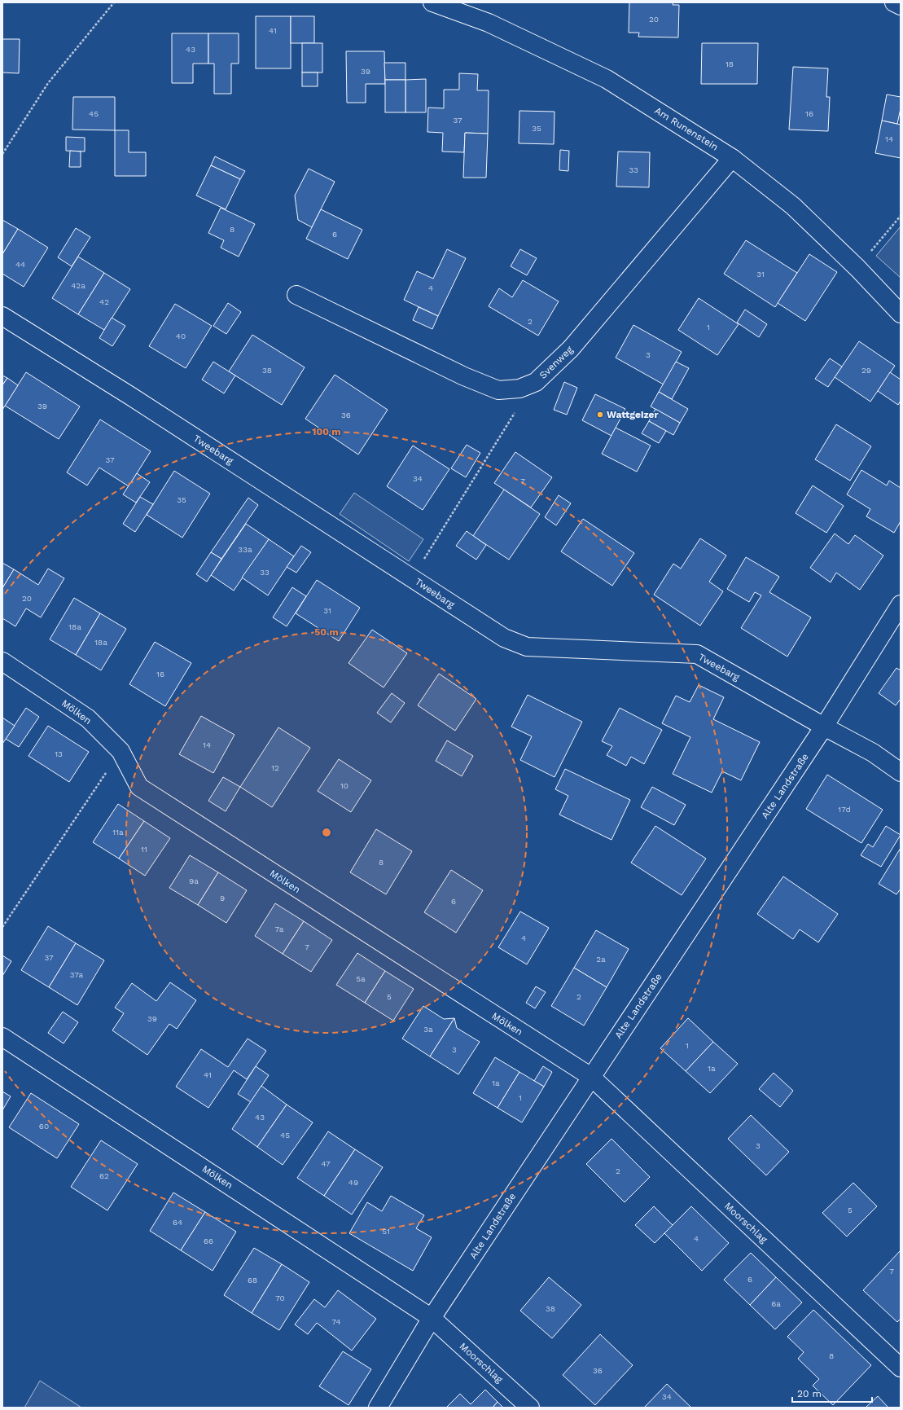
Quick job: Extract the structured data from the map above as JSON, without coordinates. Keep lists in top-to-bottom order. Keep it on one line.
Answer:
{"streets":{"street":["Am Runenstein","Svenweg","Tweebarg","Mölken","Alte Landstraße","Moorschlag"]},"crossings":[["Am Runenstein","Svenweg"],["Tweebarg","Alte Landstraße"],["Mölken","Alte Landstraße"],["Mölken","Moorschlag"],["Alte Landstraße","Moorschlag"]],"places":["Wattgeizer"],"house_numbers":["20","41","43","18","39","45","16","37","35","14","33","8","6","44","31","42a","4","42","2","1","40","3","38","29","39","36","37","34","7","35","33a","33","20","31","18a","18a","16","14","13","12","10","17d","11a","11","8","9a","9","6","7a","4","7","37","2a","37a","5a","5","2","39","3a","1","3","1a","41","1a","1","43","60","45","3","47","2","62","49","5","64","51","4","66","7","6","68","70","6a","38","74","8","36","34"],"scale_bar":"20 m","rings":["100 m","50 m"]}
